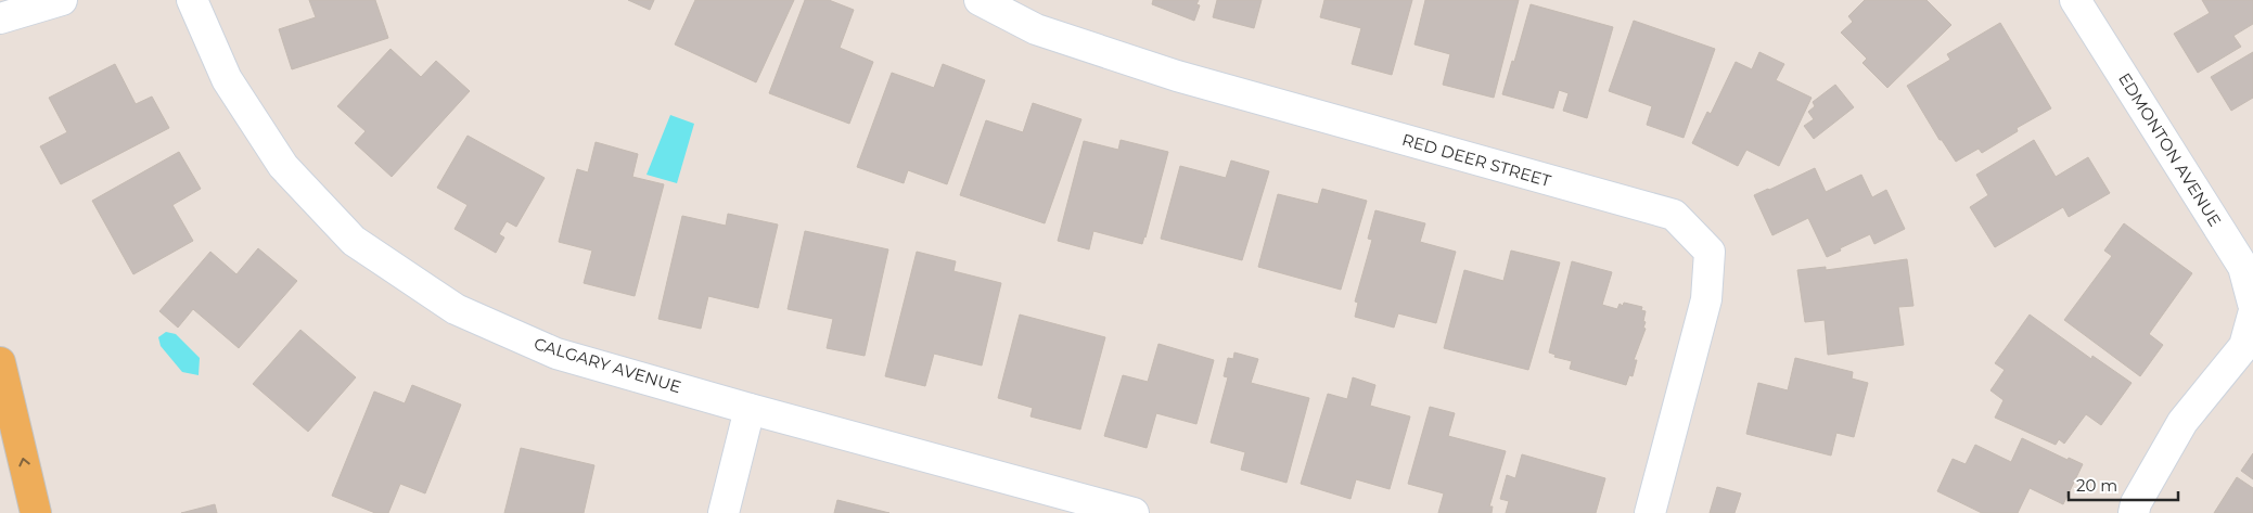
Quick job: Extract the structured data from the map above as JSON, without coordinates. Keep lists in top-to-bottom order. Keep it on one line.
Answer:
{"streets":{"street":["EDMONTON AVENUE","RED DEER STREET","CALGARY AVENUE"]},"scale_bar":"20 m"}
